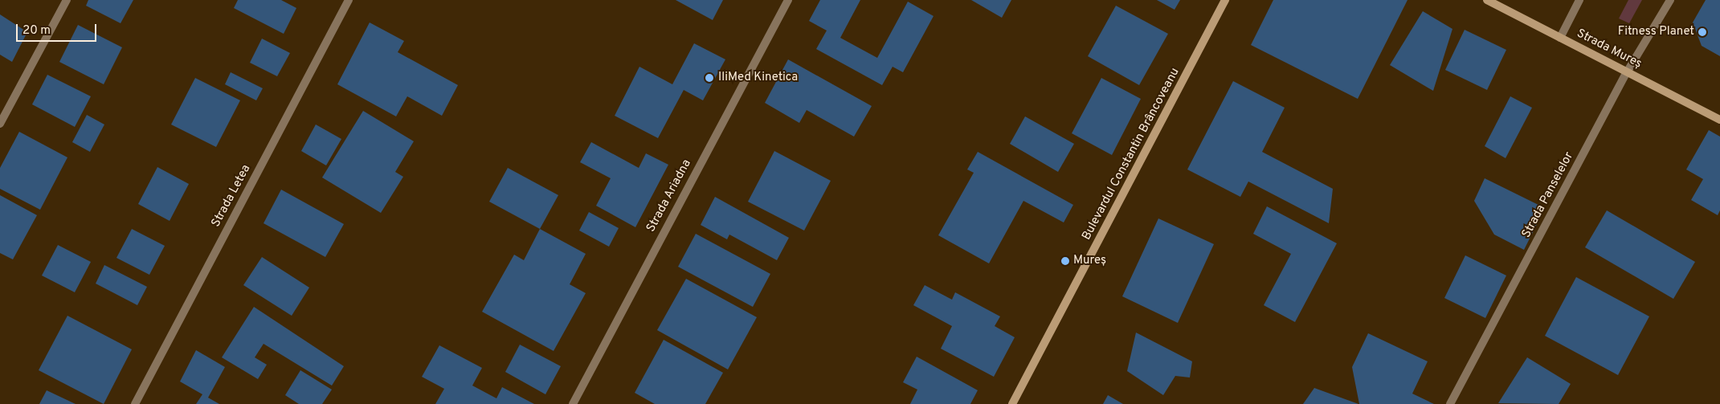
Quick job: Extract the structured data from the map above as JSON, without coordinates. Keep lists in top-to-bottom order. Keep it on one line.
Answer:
{"streets":{"main road":["Strada Mureș","Bulevardul Constantin Brâncoveanu"],"street":["Strada Panselelor","Strada Letea","Strada Ariadna"]},"crossings":[["Strada Mureș","Strada Panselelor"]],"places":["Fitness Planet","IliMed Kinetica","Mureș"],"scale_bar":"20 m"}
